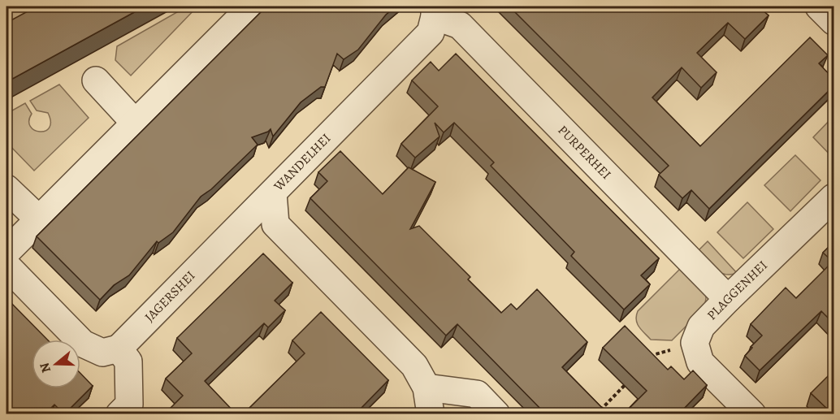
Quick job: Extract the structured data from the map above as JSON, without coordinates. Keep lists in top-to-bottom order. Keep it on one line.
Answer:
{"streets":{"street":["PURPERHEI","WANDELHEI","PLAGGENHEI","JAGERSHEI"]},"crossings":[["PURPERHEI","WANDELHEI"],["PURPERHEI","PLAGGENHEI"],["WANDELHEI","JAGERSHEI"]],"north":"left"}
